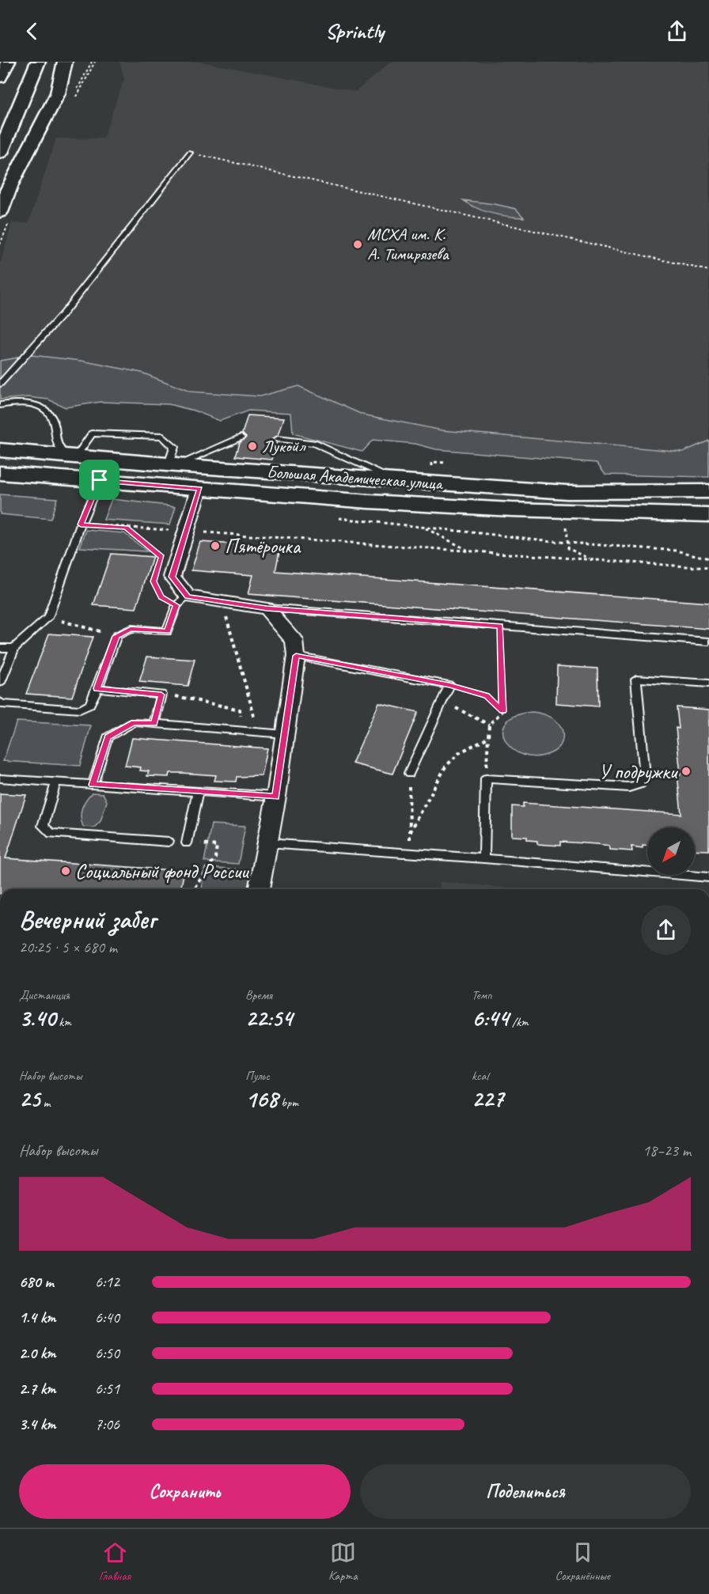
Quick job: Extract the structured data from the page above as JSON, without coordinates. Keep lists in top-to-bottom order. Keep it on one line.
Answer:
{"streets":{"main road":["Большая Академическая улица"]},"places":["МСХА им. К. А. Тимирязева","Лукойл","Пятёрочка","У подружки","Социальный фонд России"],"north":"bottom left","page":{"header":"Sprintly","heading":["Вечерний забег","20:25 · 5 × 680 m"],"stats":[["Дистанция","3.40 km"],["Время","22:54"],["Темп","6:44 /km"],["Набор высоты","25 m"],["Пульс","168 bpm"],["kcal","227"]],"chart":["Набор высоты","18–23 m"],"list":[{"name":"680 m","note":"6:12"},{"name":"1.4 km","note":"6:40"},{"name":"2.0 km","note":"6:50"},{"name":"2.7 km","note":"6:51"},{"name":"3.4 km","note":"7:06"}],"buttons":["Сохранить","Поделиться"],"tabs":["Главная","Карта","Сохранённые"]}}
